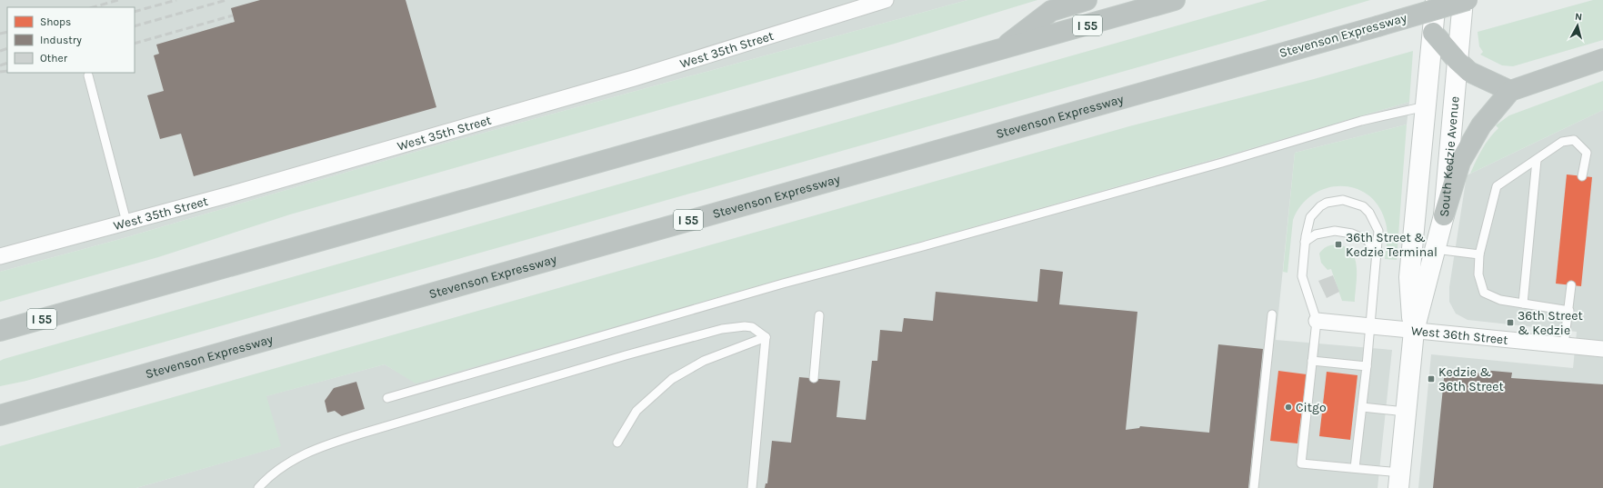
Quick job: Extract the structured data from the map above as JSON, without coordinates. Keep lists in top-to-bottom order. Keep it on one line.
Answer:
{"streets":{"highway":["I 55","Stevenson Expressway"],"main road":["South Kedzie Avenue"],"street":["West 35th Street","West 36th Street"]},"crossings":[["South Kedzie Avenue","West 36th Street"]],"places":{"transit":["36th Street & Kedzie Terminal","36th Street & Kedzie","Kedzie & 36th Street"],"other":["Citgo"]},"legend":["Shops","Industry","Other"],"north":"top"}
